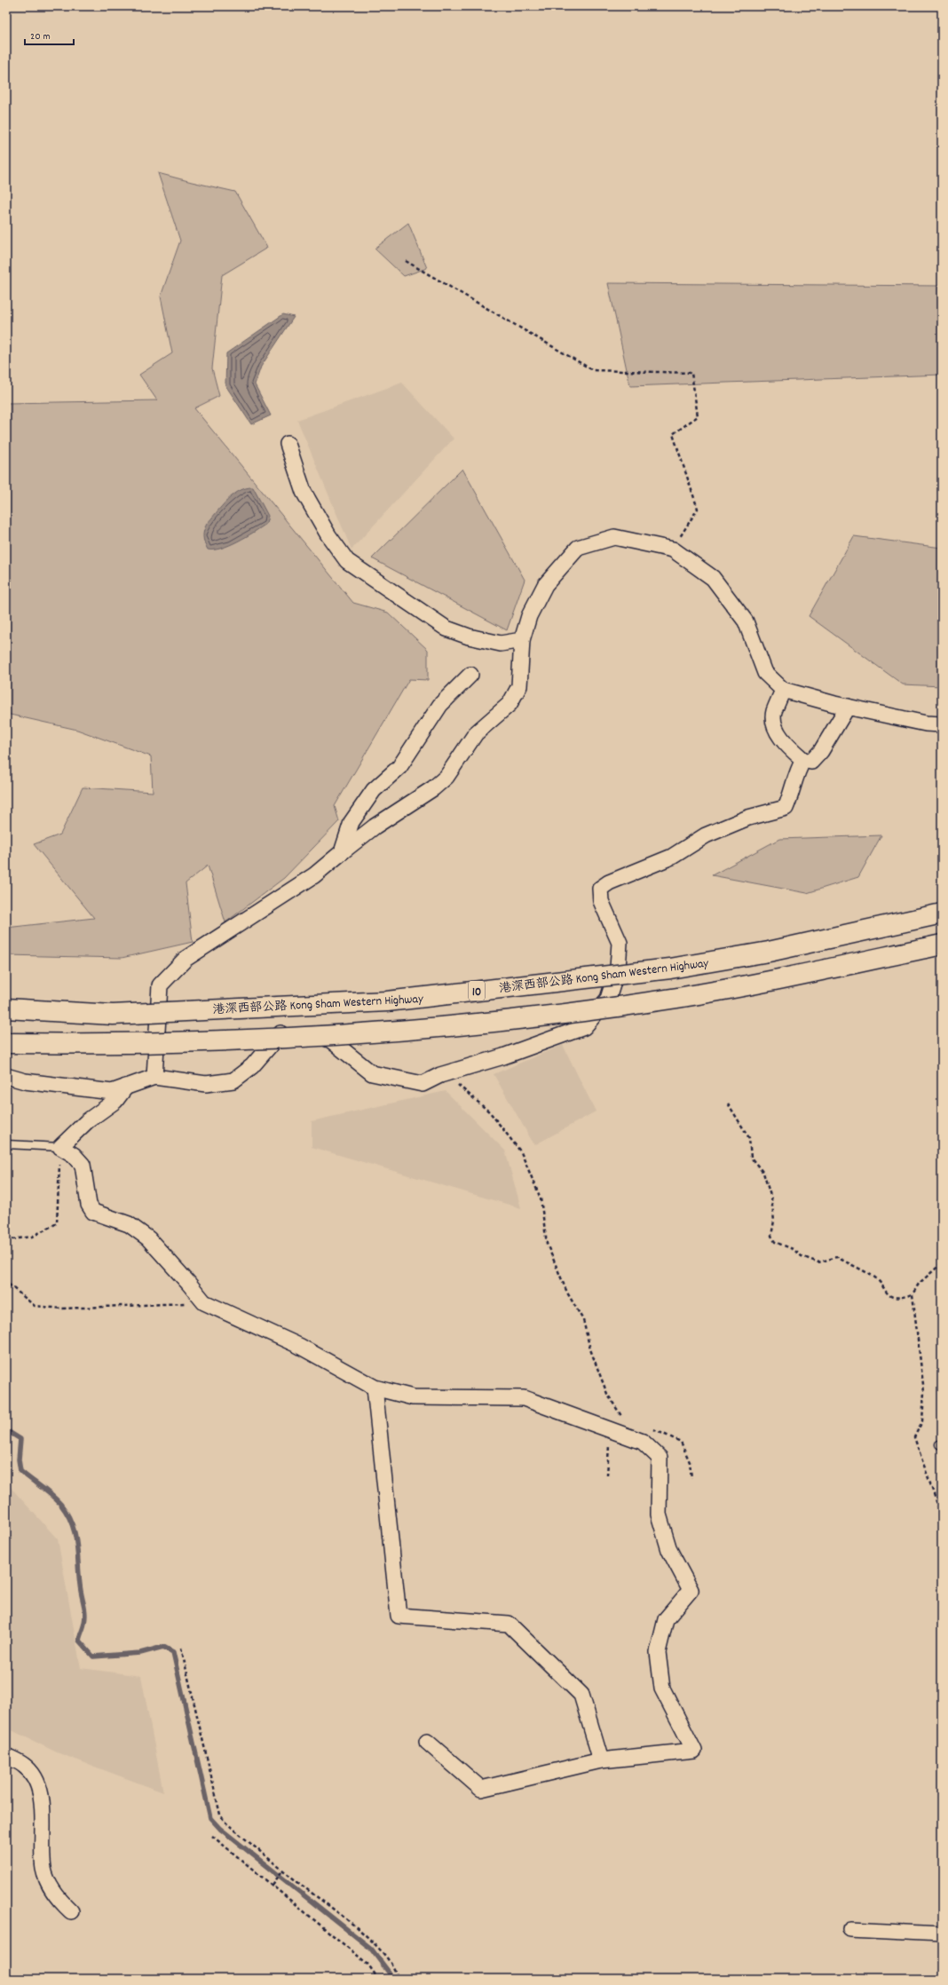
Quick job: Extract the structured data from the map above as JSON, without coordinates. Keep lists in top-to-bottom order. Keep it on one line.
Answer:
{"streets":{"highway":["港深西部公路 Kong Sham Western Highway","10"]},"scale_bar":"20 m"}
